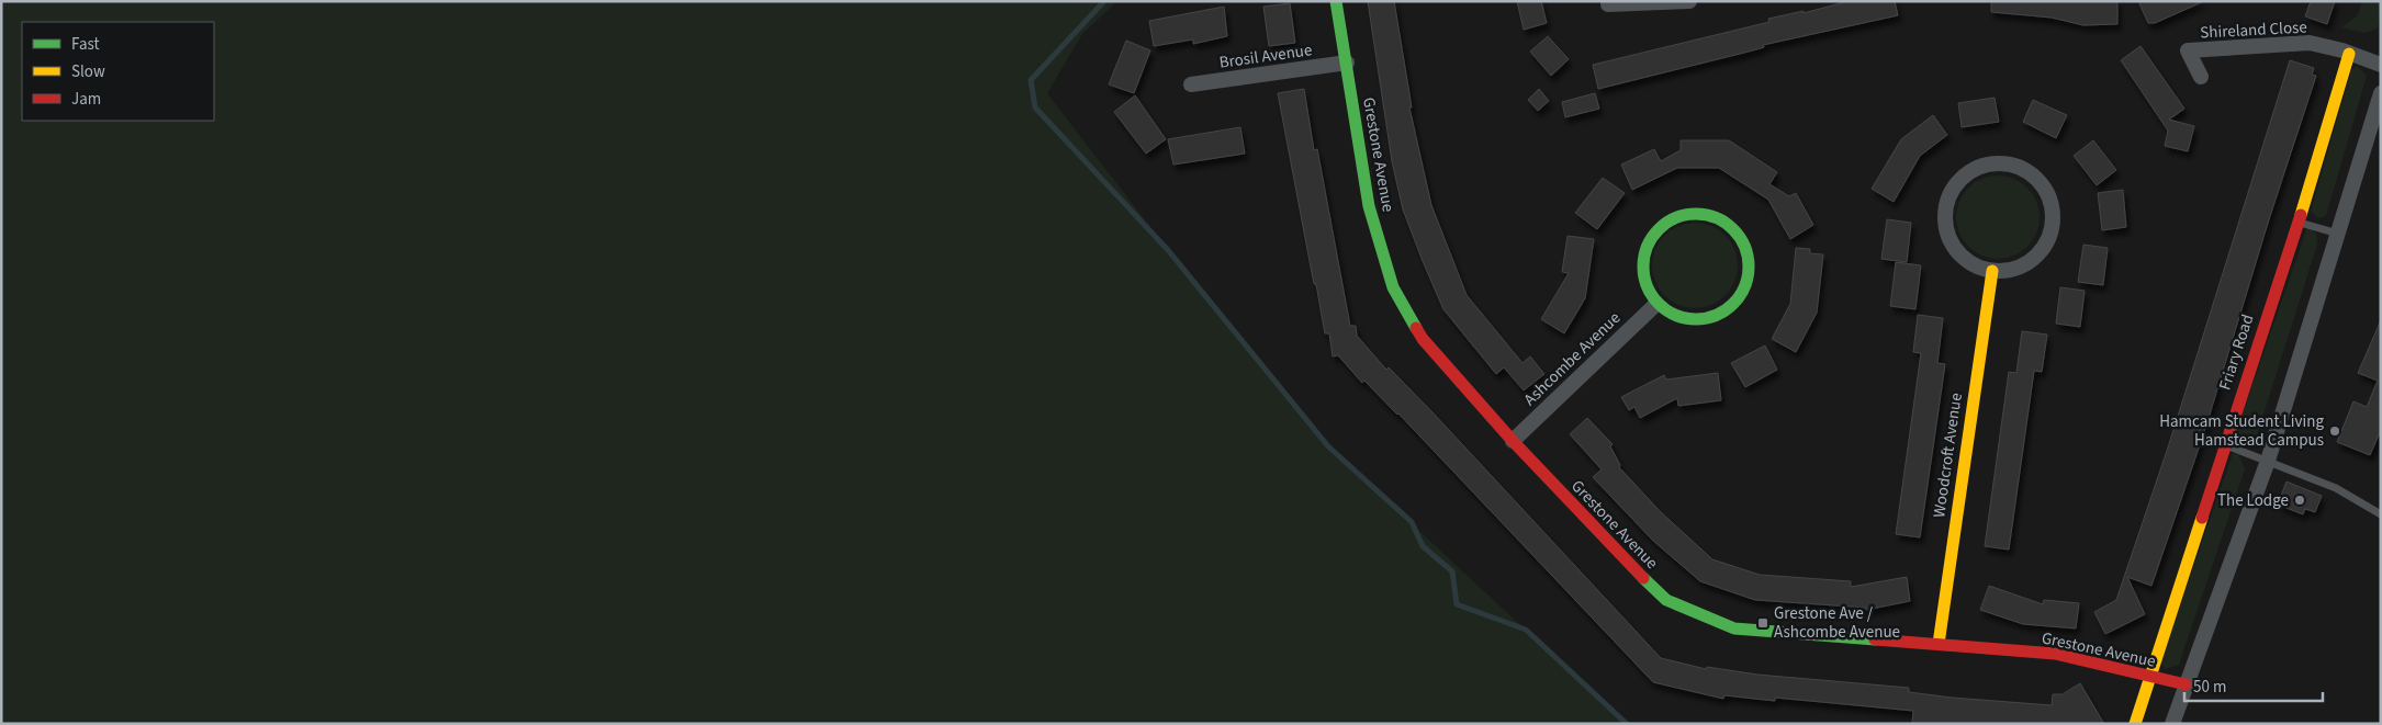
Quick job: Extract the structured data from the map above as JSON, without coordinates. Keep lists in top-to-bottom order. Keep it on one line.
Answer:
{"streets":{"street":["Shireland Close","Brosil Avenue","Grestone Avenue","Friary Road","Ashcombe Avenue","Woodcroft Avenue"]},"crossings":[["Shireland Close","Friary Road"],["Brosil Avenue","Grestone Avenue"],["Grestone Avenue","Friary Road"],["Grestone Avenue","Ashcombe Avenue"],["Grestone Avenue","Woodcroft Avenue"]],"places":{"other":["Hamcam Student Living Hamstead Campus","The Lodge"],"transit":["Grestone Ave / Ashcombe Avenue"]},"legend":["Fast","Slow","Jam"],"scale_bar":"50 m"}
